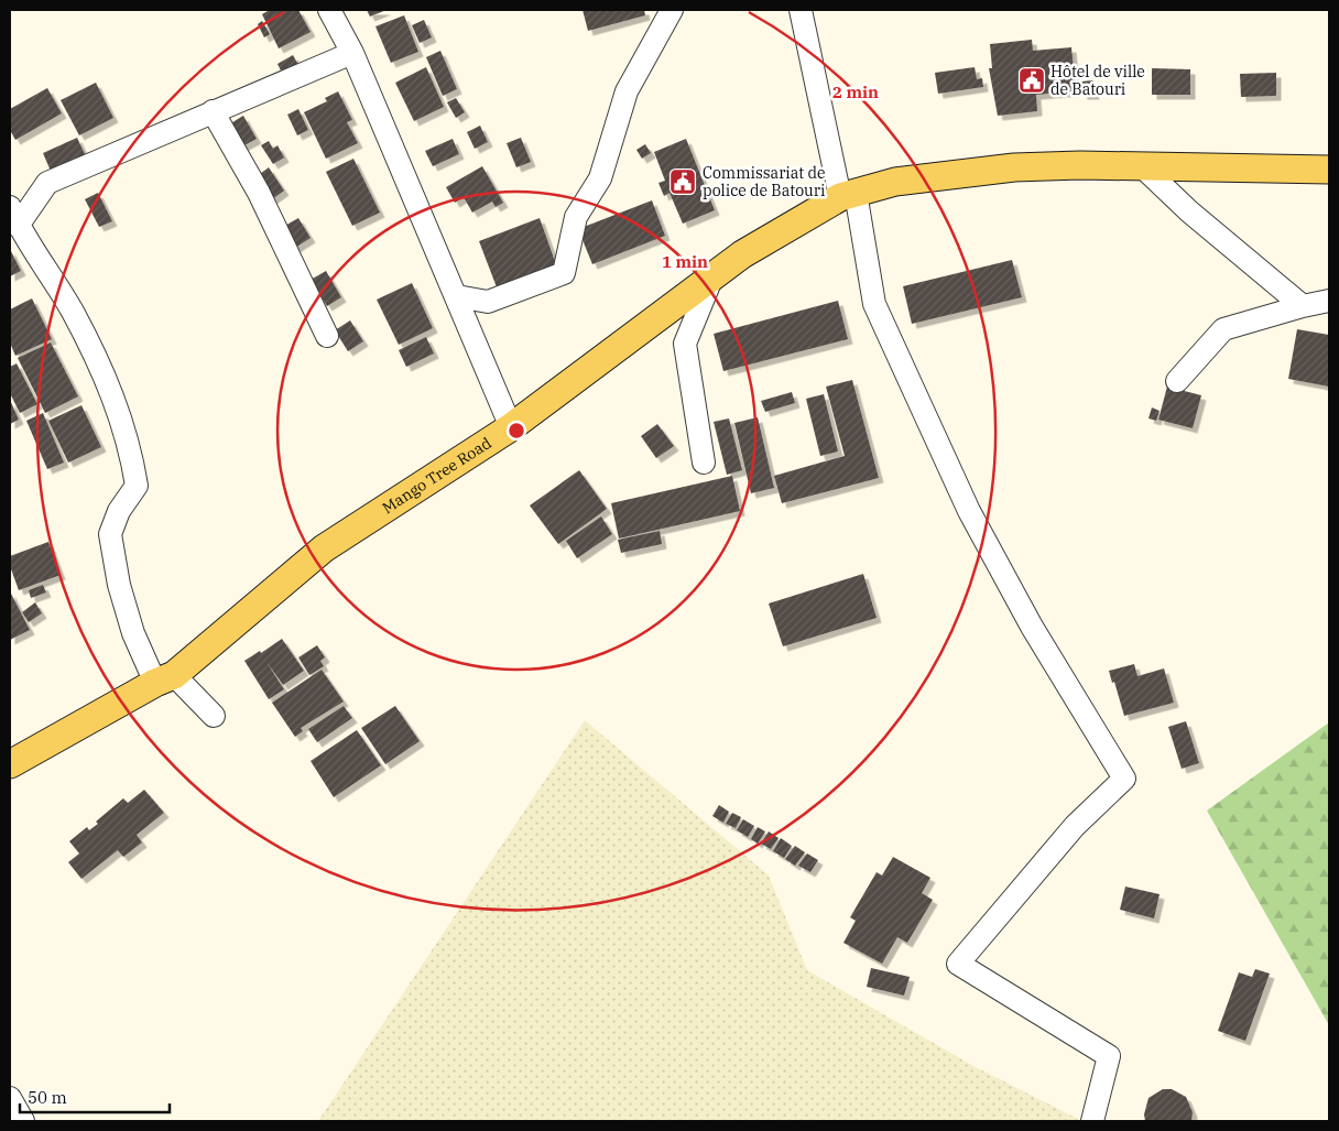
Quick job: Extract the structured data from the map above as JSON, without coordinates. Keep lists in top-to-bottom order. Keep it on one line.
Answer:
{"streets":{"main road":["Mango Tree Road"]},"places":{"public building":["Hôtel de ville de Batouri","Commissariat de police de Batouri"]},"scale_bar":"50 m","rings":["2 min","1 min"]}
